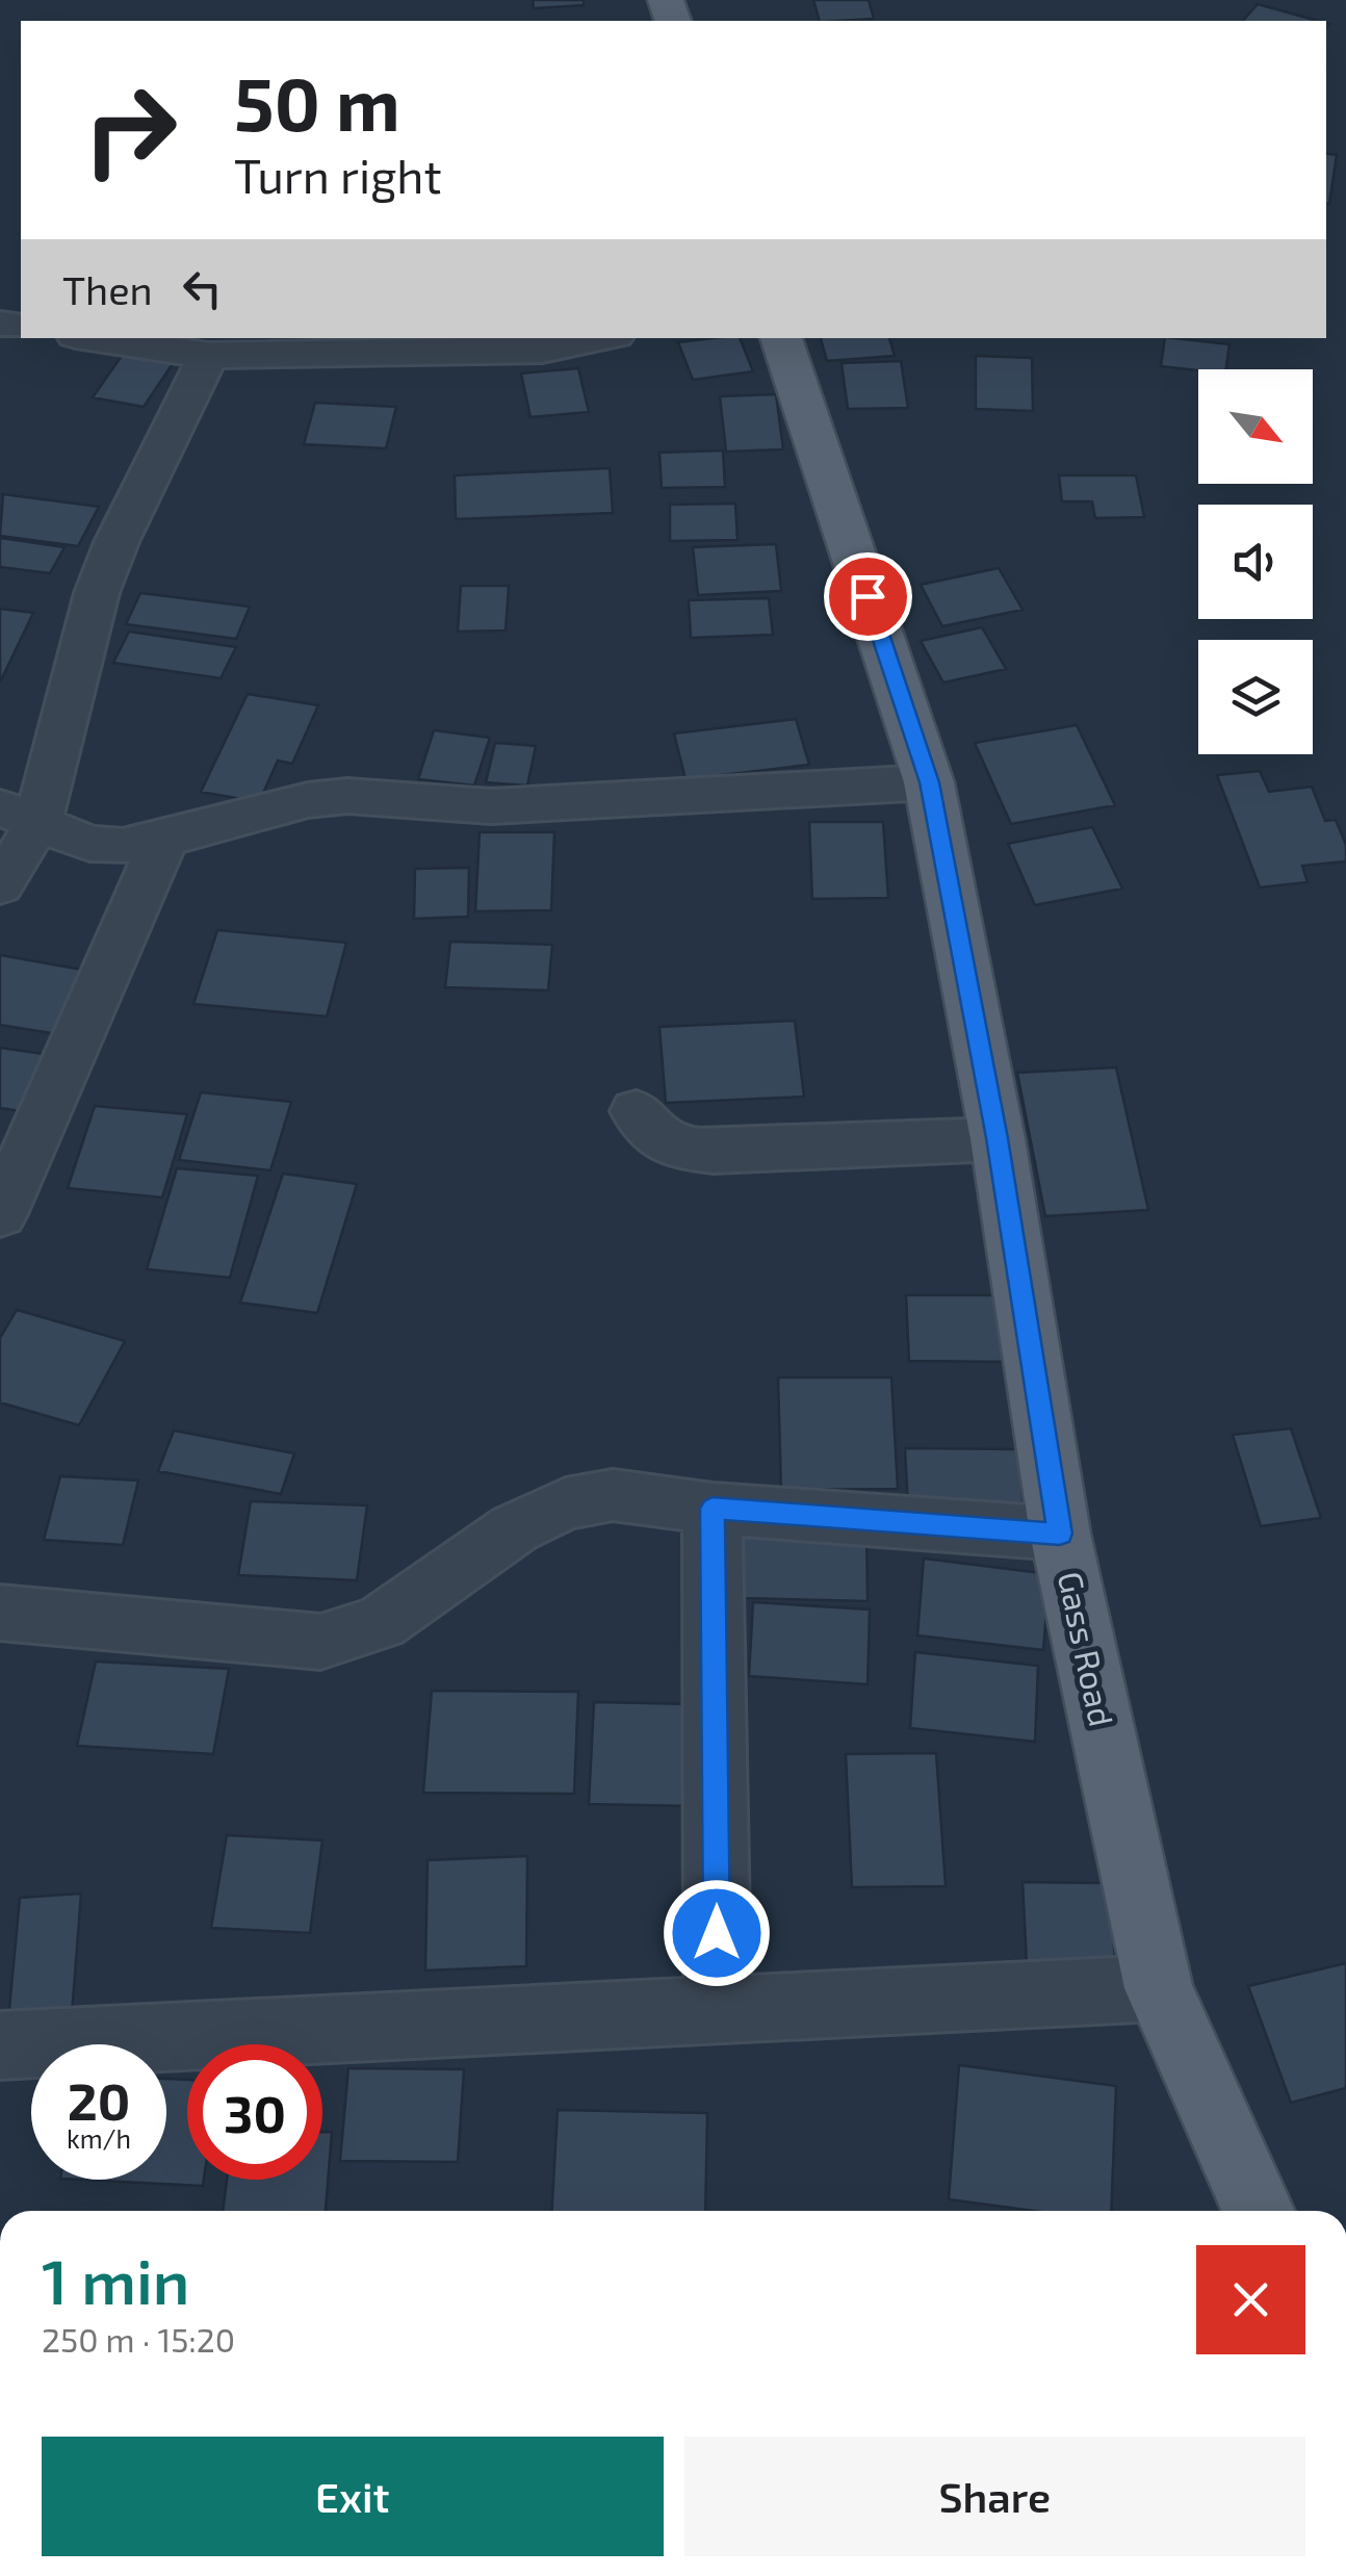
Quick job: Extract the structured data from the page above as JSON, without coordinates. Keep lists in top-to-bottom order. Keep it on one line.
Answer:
{"streets":{"main road":["Gass Road"]},"north":"bottom right","page":{"turn":["50 m","Turn right"],"then":"Then","speed":"20 km/h","limit":"30","heading":["1 min","250 m · 15:20"],"buttons":["Exit","Share"]}}
